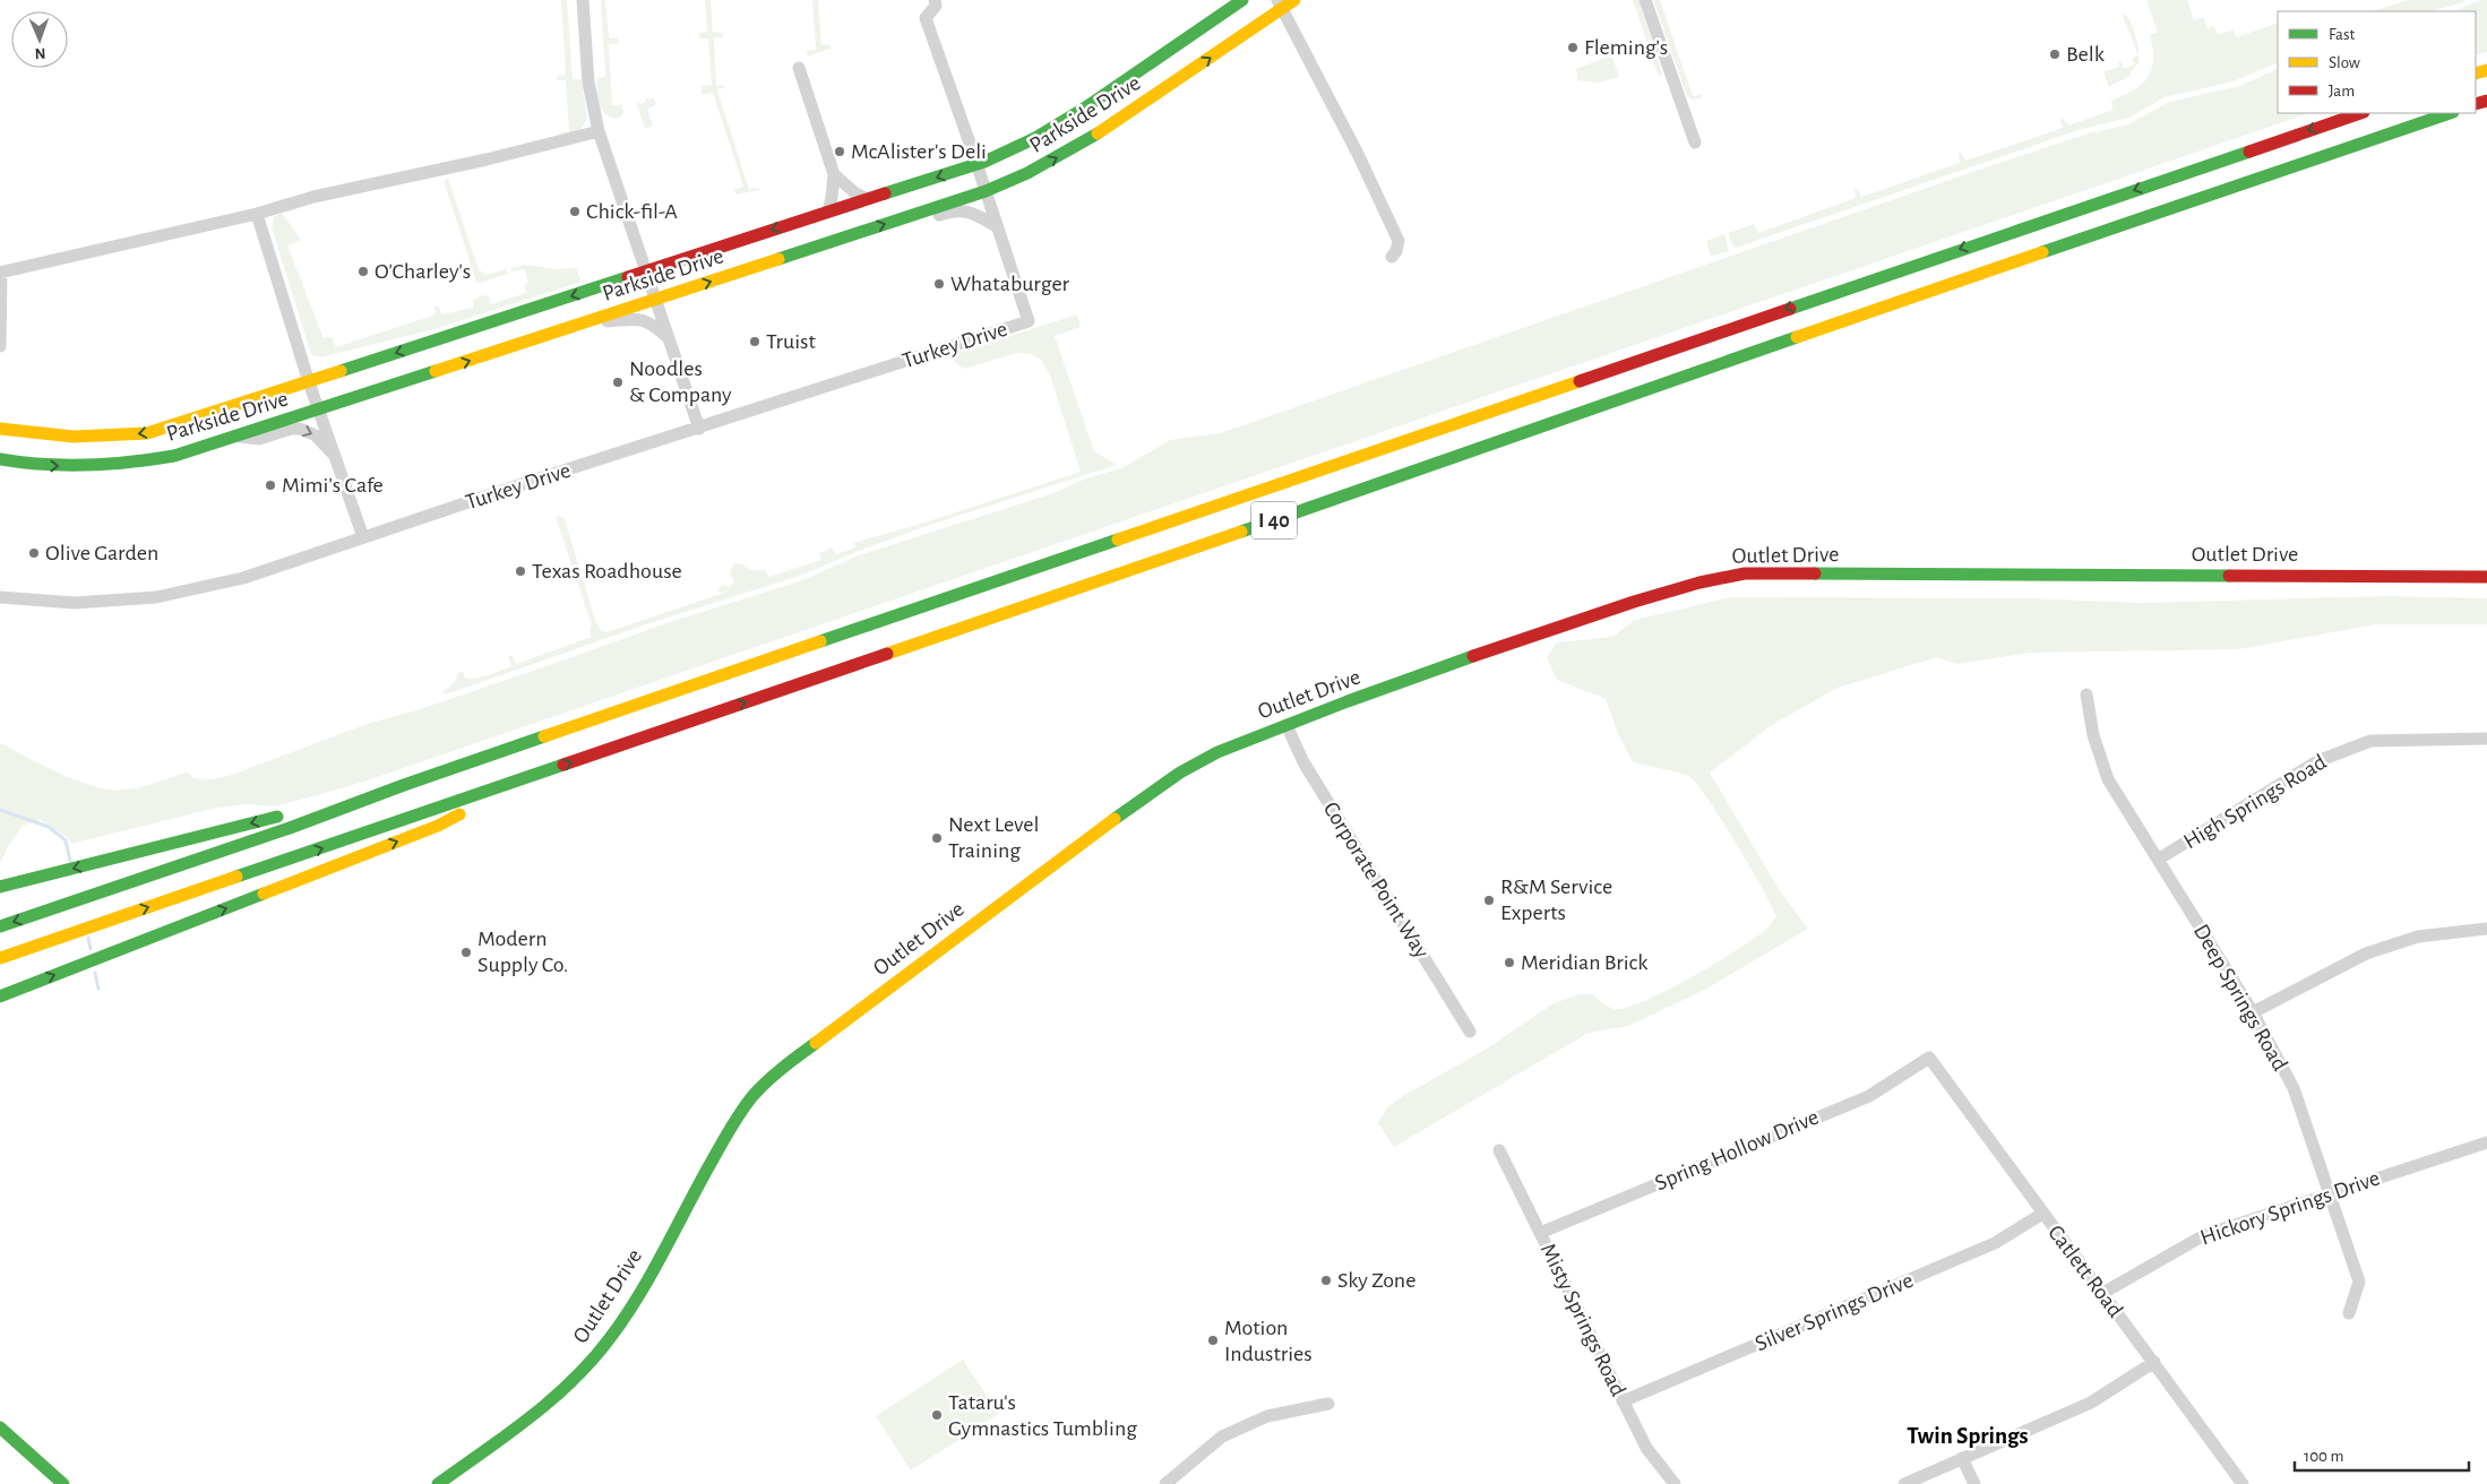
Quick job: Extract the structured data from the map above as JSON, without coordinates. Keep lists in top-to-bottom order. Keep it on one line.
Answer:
{"streets":{"main road":["Parkside Drive","I 40","Outlet Drive"],"street":["Turkey Drive","High Springs Road","Corporate Point Way","Deep Springs Road","Spring Hollow Drive","Hickory Springs Drive","Catlett Road","Silver Springs Drive","Misty Springs Road"]},"crossings":[["Outlet Drive","Corporate Point Way"],["High Springs Road","Deep Springs Road"],["Deep Springs Road","Hickory Springs Drive"],["Spring Hollow Drive","Catlett Road"],["Spring Hollow Drive","Misty Springs Road"],["Hickory Springs Drive","Catlett Road"],["Catlett Road","Silver Springs Drive"],["Silver Springs Drive","Misty Springs Road"]],"districts":["Twin Springs"],"places":["Fleming's","Belk","McAlister's Deli","Chick-fil-A","O'Charley's","Whataburger","Truist","Noodles & Company","Mimi's Cafe","Olive Garden","Texas Roadhouse","Next Level Training","R&M Service Experts","Modern Supply Co.","Meridian Brick","Sky Zone","Motion Industries","Tataru's Gymnastics Tumbling"],"legend":["Fast","Slow","Jam"],"scale_bar":"100 m","north":"bottom"}
